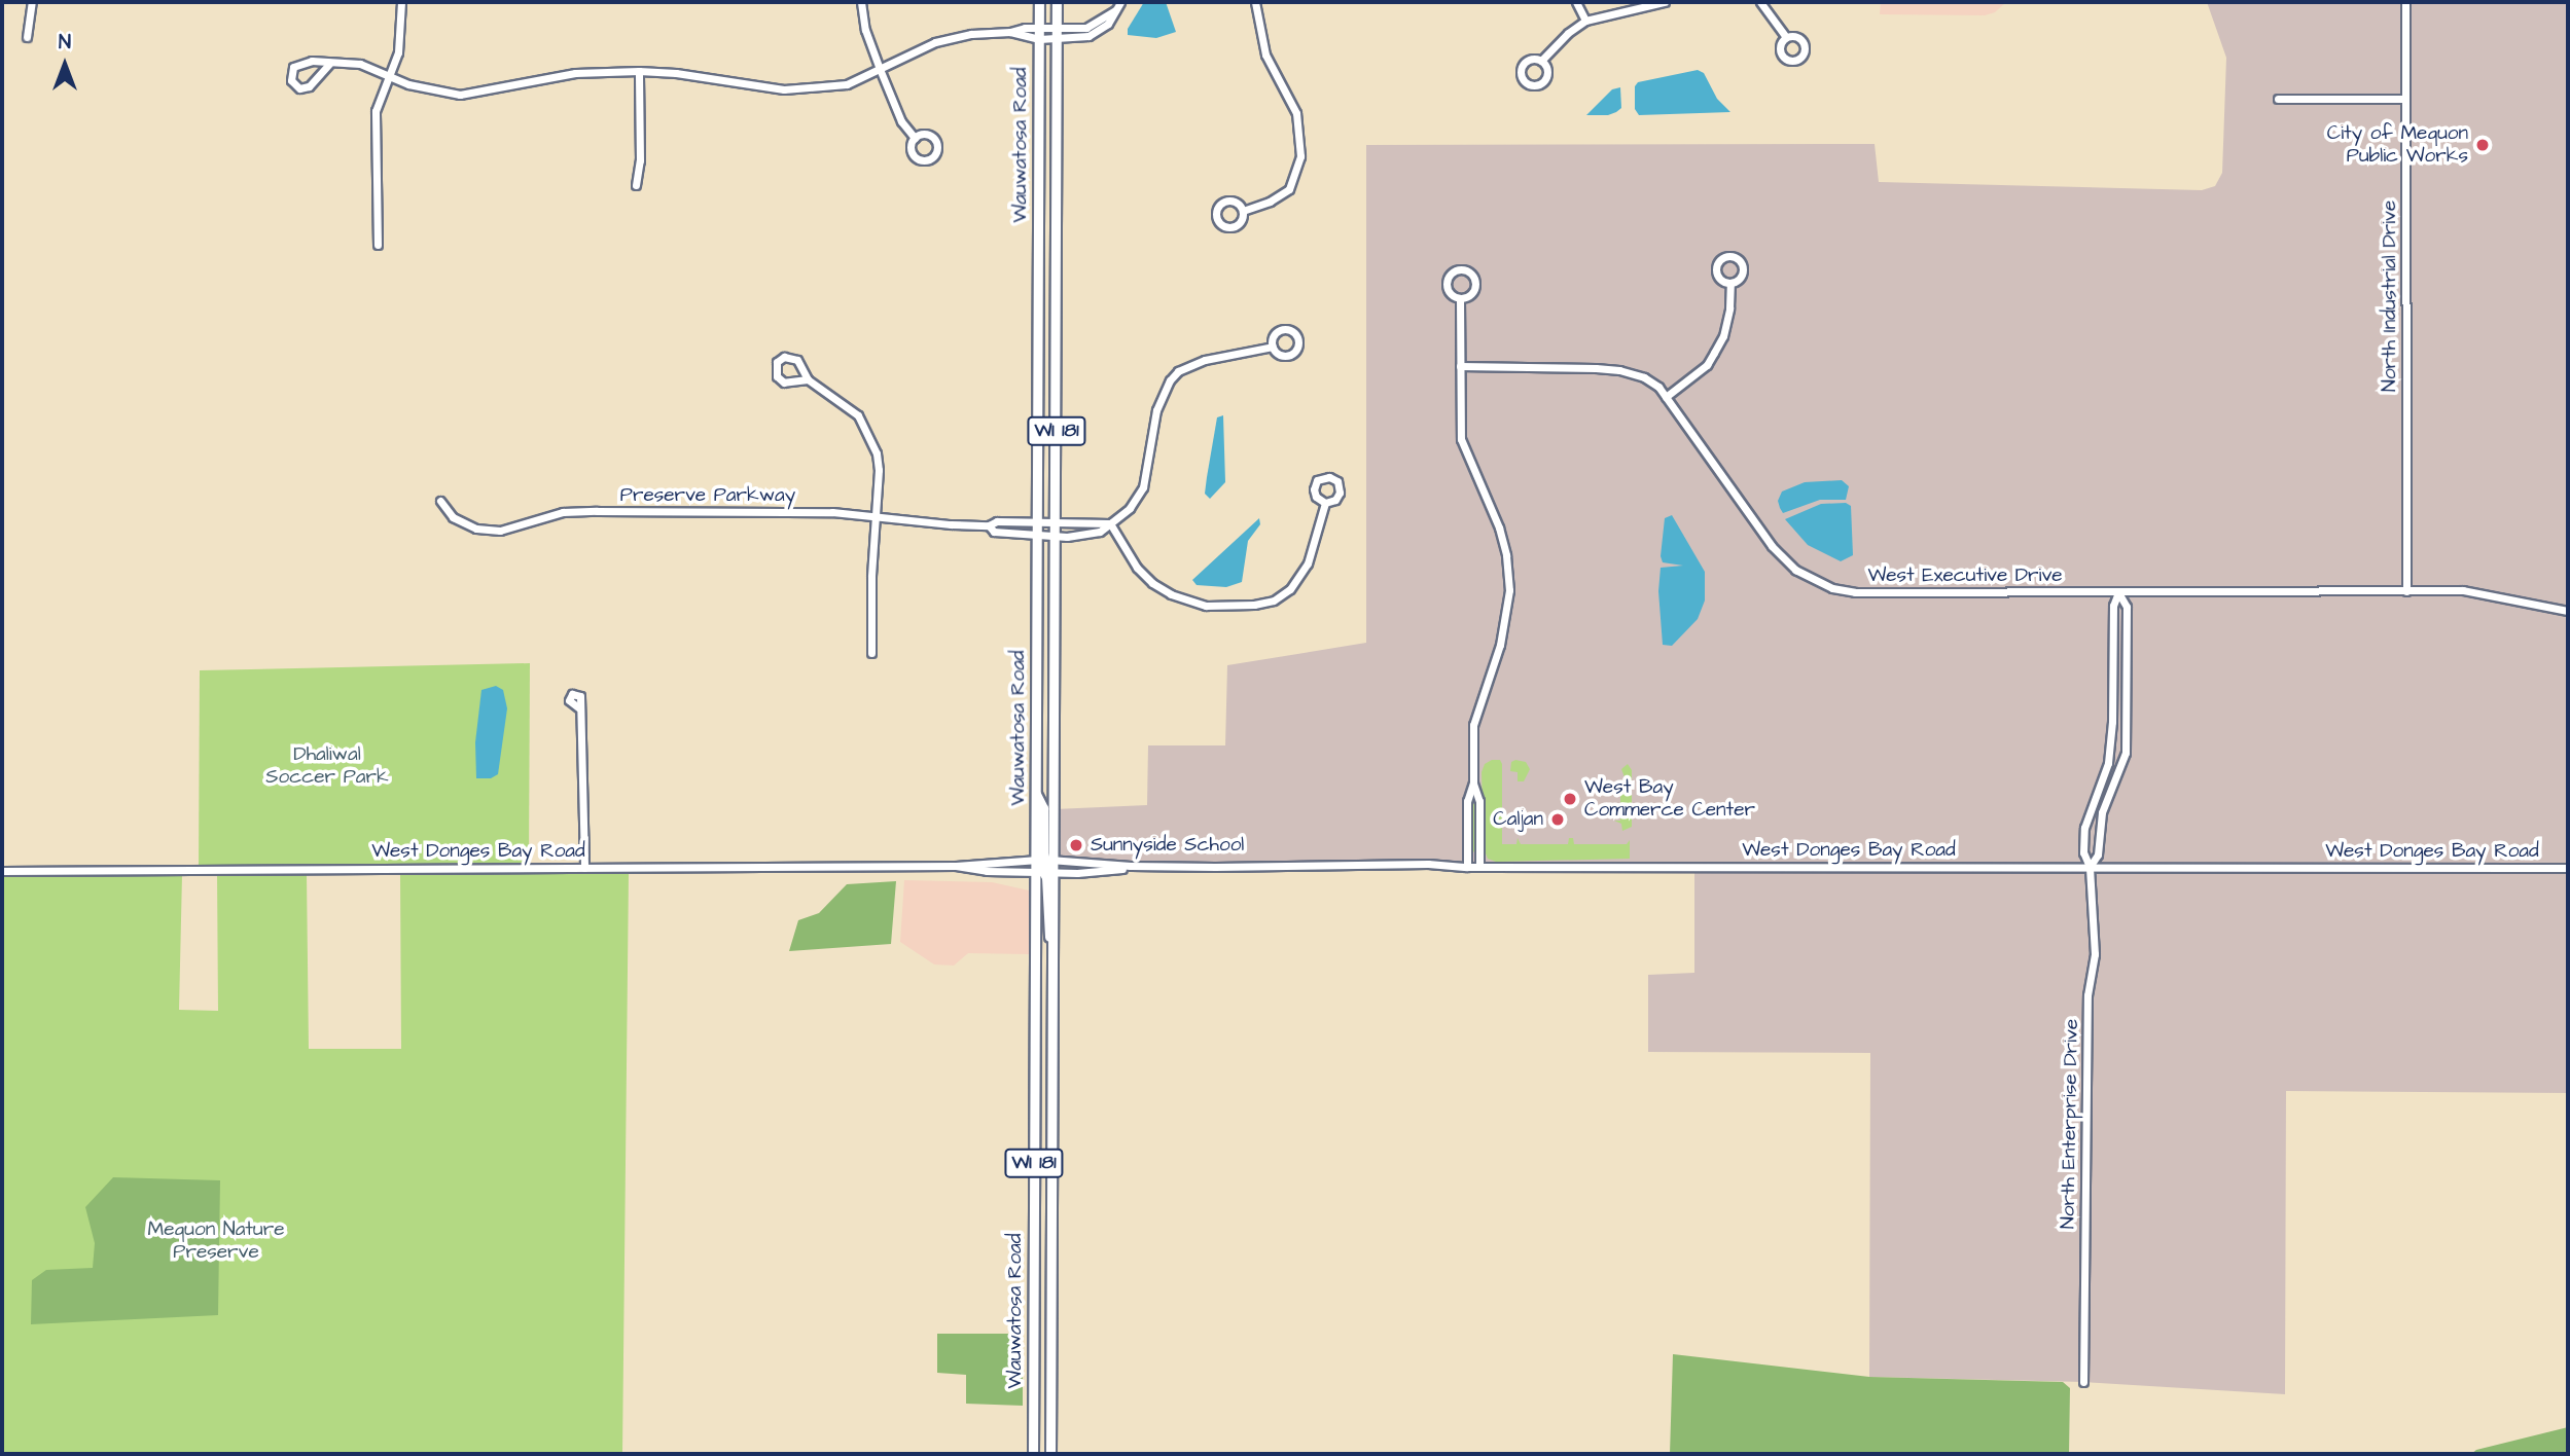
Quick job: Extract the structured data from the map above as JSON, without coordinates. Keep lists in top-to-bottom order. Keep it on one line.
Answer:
{"streets":{"main road":["Wauwatosa Road","WI 181"],"street":["North Industrial Drive","Preserve Parkway","West Executive Drive","West Donges Bay Road","North Enterprise Drive"]},"crossings":[["Wauwatosa Road","Preserve Parkway"],["Wauwatosa Road","West Donges Bay Road"],["North Industrial Drive","West Executive Drive"],["West Executive Drive","North Enterprise Drive"],["West Donges Bay Road","North Enterprise Drive"]],"parks":["Dhaliwal Soccer Park","Mequon Nature Preserve"],"places":["City of Mequon Public Works","West Bay Commerce Center","Caljan","Sunnyside School"],"north":"top"}
